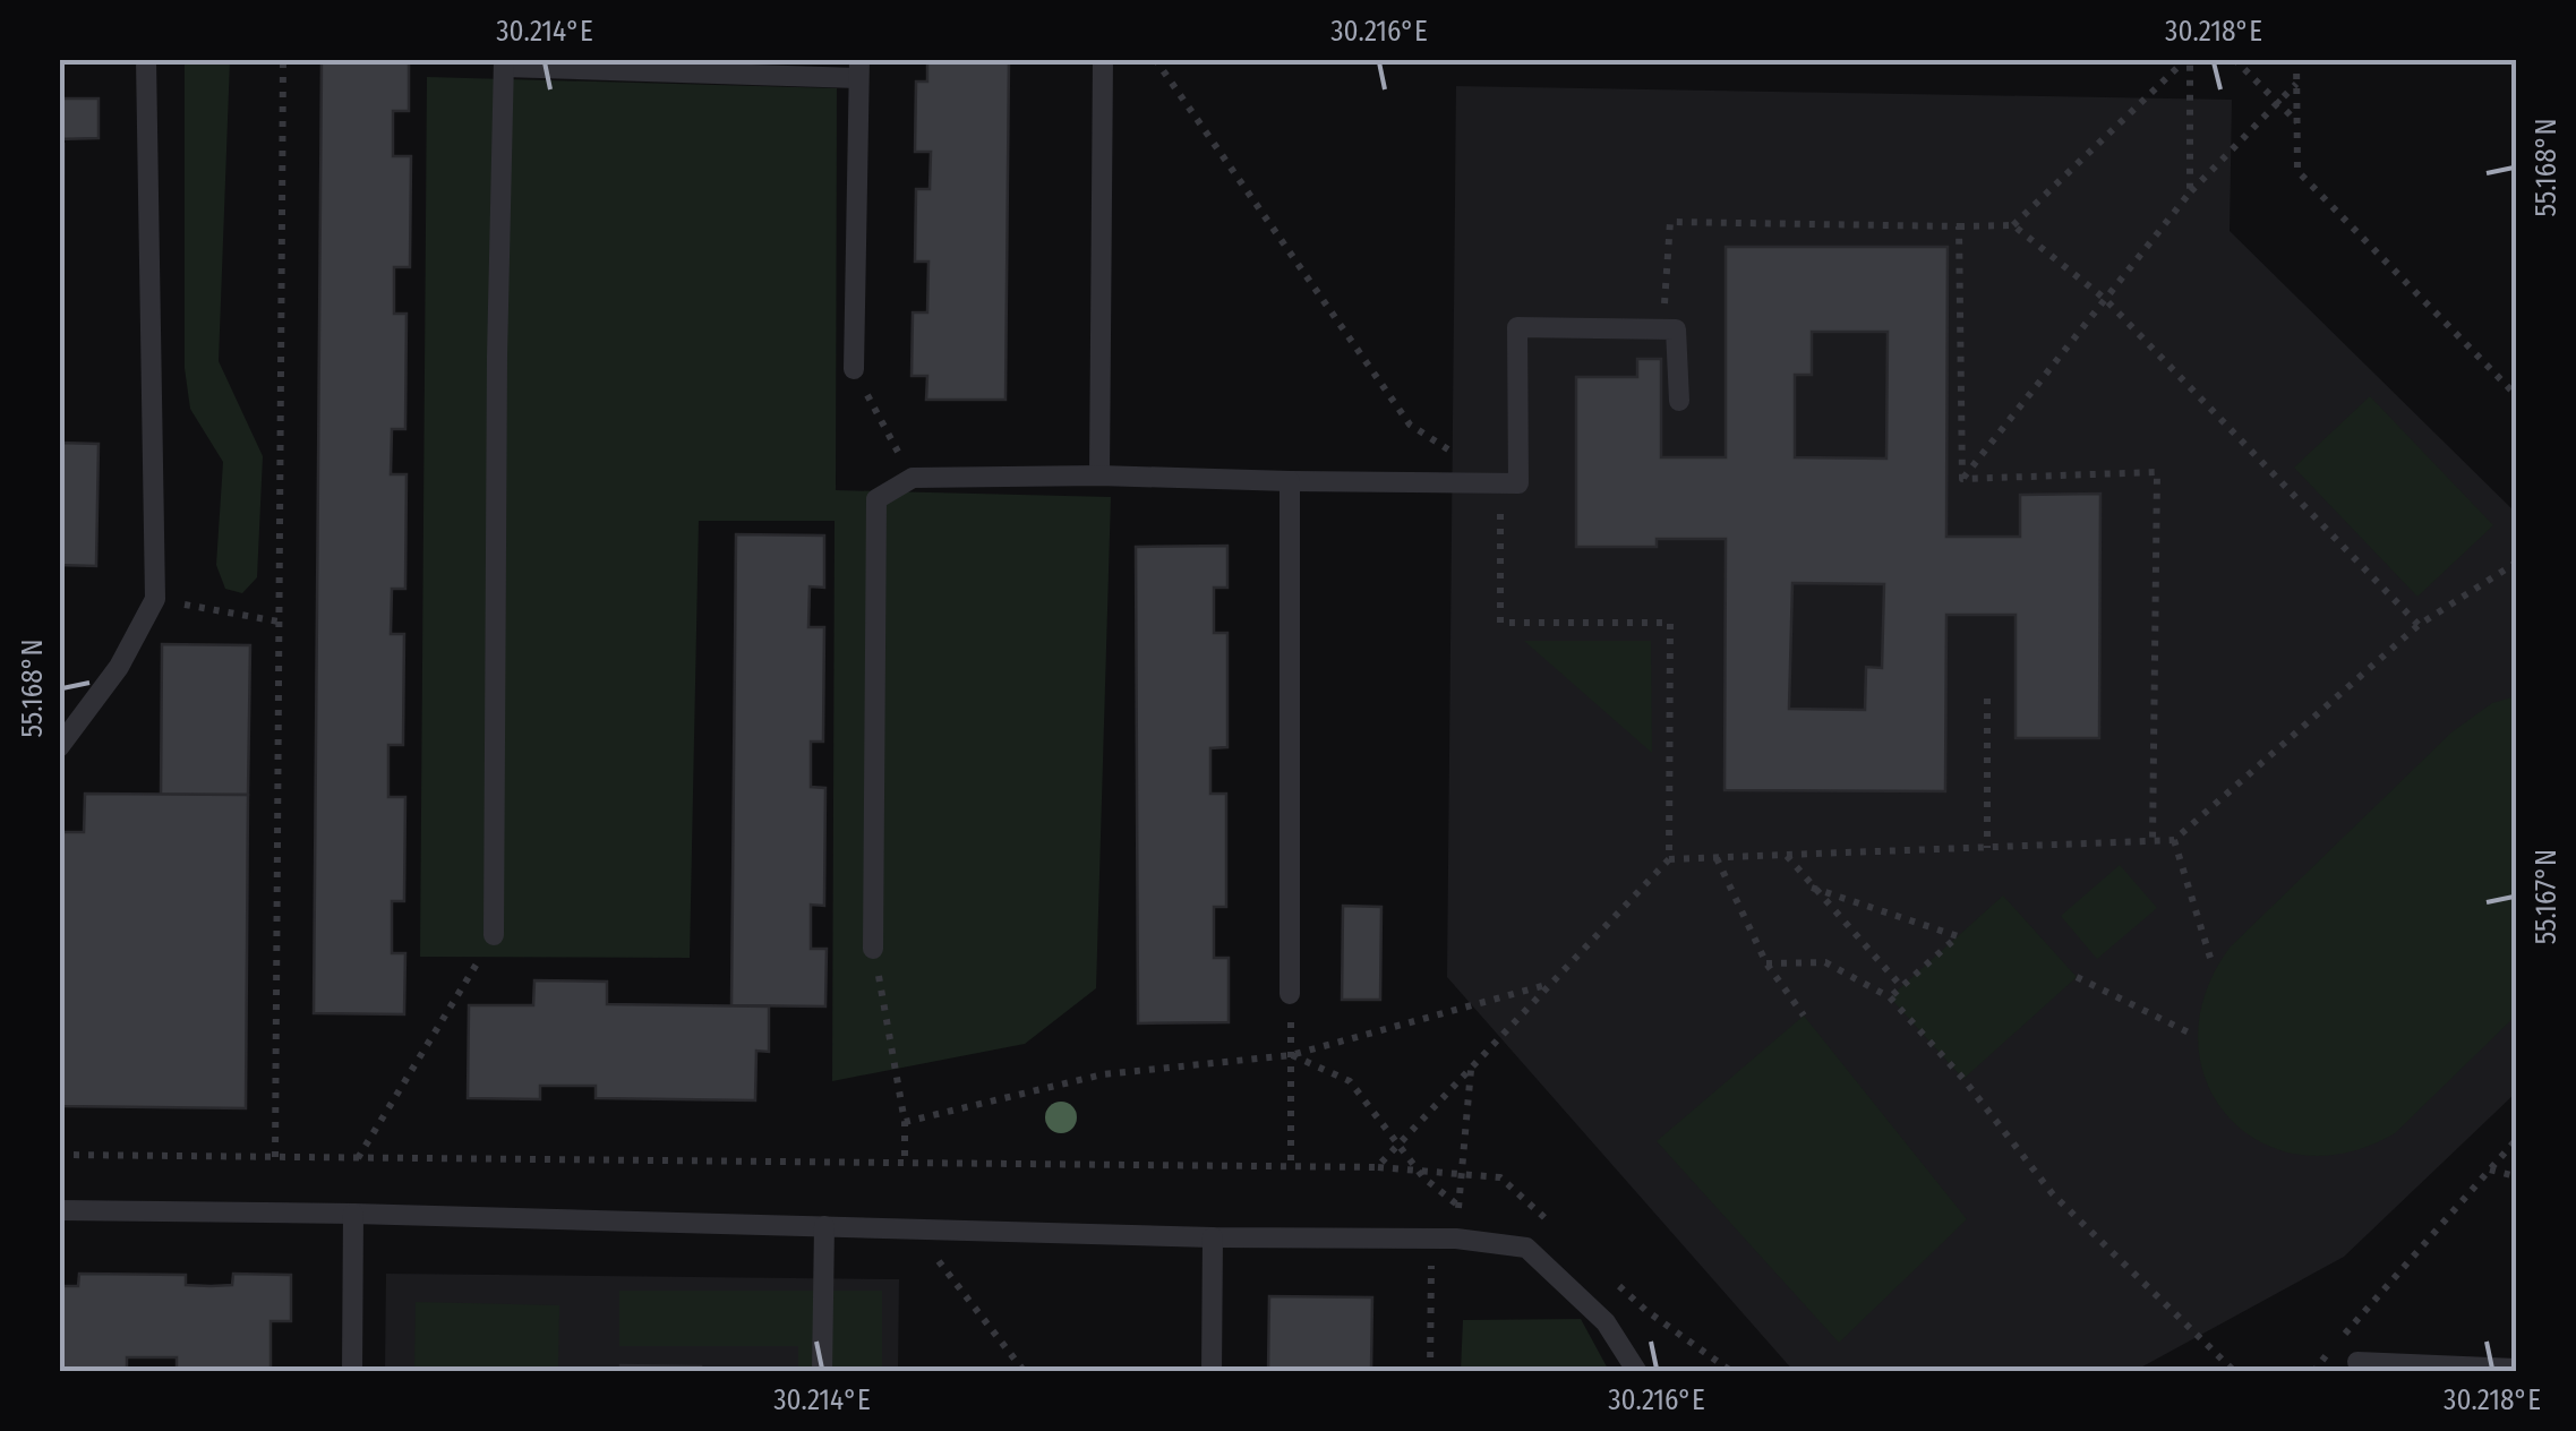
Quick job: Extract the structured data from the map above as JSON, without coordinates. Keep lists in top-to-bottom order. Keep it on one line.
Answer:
{"coordinates":["30.214°E","30.216°E","30.218°E","55.168°N","55.167°N"]}
